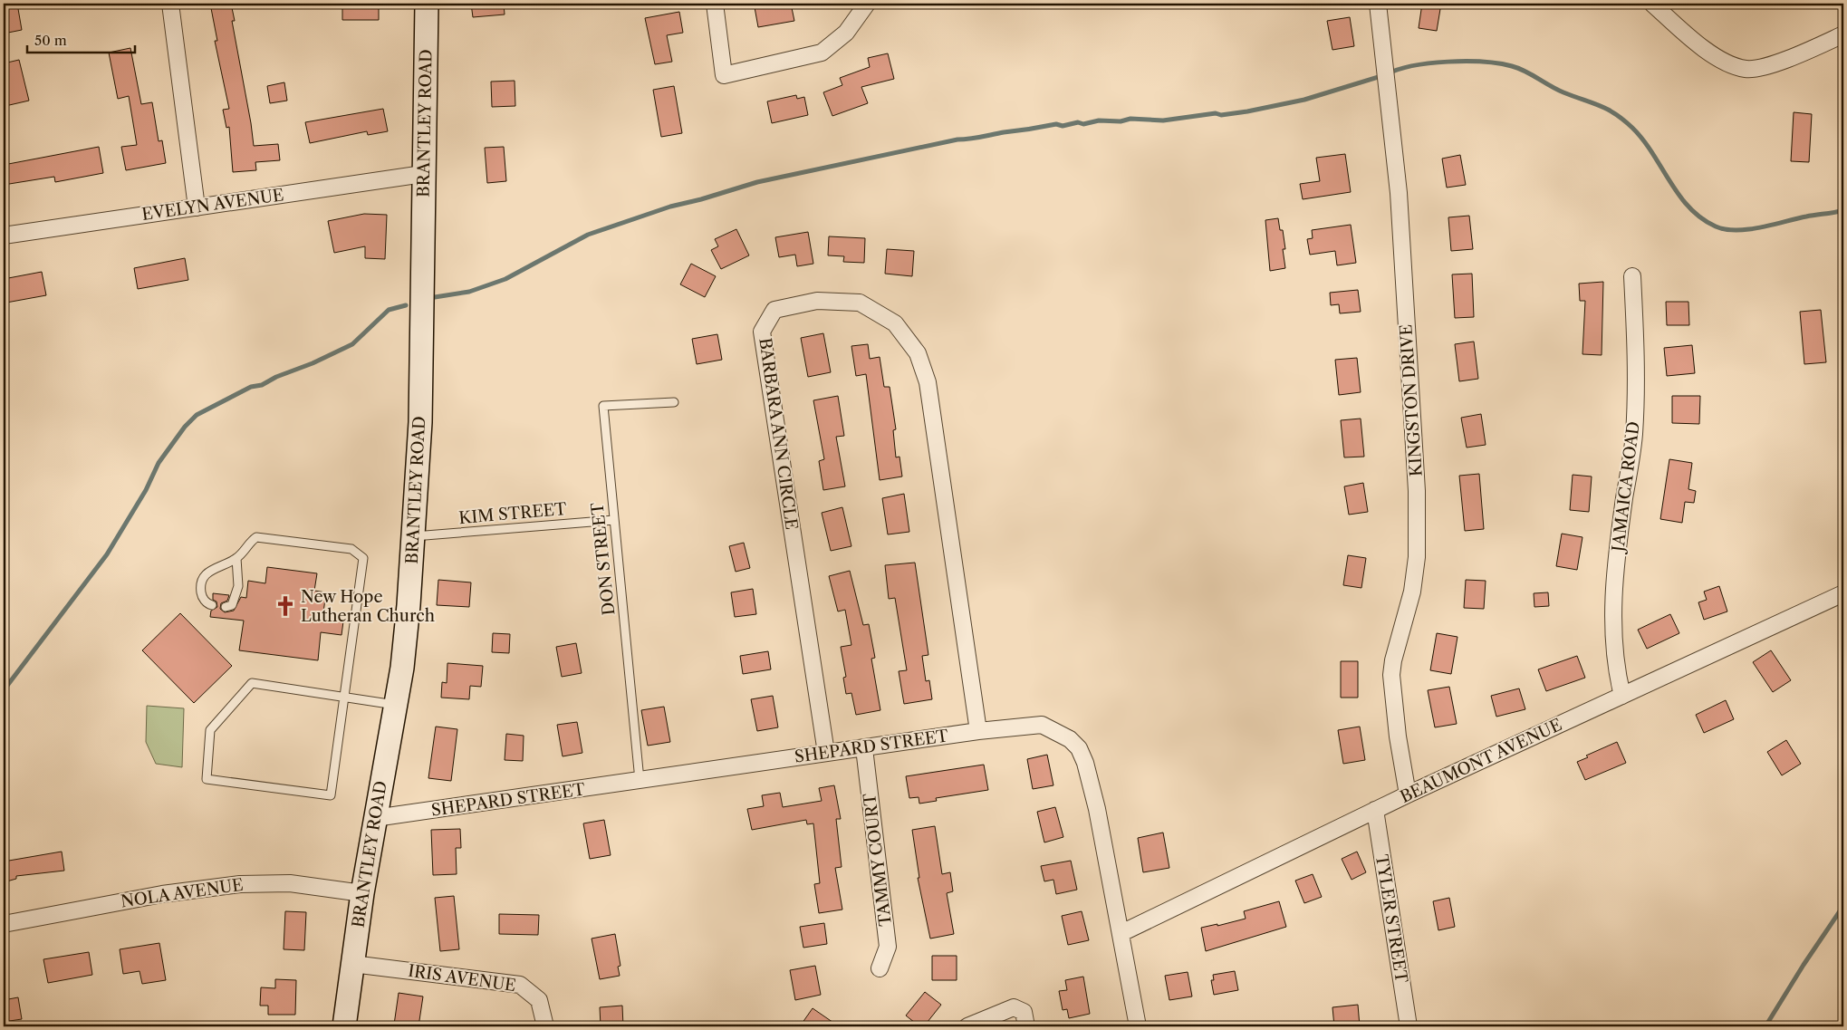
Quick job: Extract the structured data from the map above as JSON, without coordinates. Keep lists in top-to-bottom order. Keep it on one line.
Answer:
{"streets":{"street":["BRANTLEY ROAD","EVELYN AVENUE","KINGSTON DRIVE","BARBARA ANN CIRCLE","JAMAICA ROAD","SHEPARD STREET","BEAUMONT AVENUE","TAMMY COURT","NOLA AVENUE","TYLER STREET","IRIS AVENUE"],"lane":["KIM STREET","DON STREET"]},"crossings":[["BRANTLEY ROAD","EVELYN AVENUE"],["BRANTLEY ROAD","KIM STREET"],["BRANTLEY ROAD","SHEPARD STREET"],["BRANTLEY ROAD","NOLA AVENUE"],["BRANTLEY ROAD","IRIS AVENUE"],["KINGSTON DRIVE","BEAUMONT AVENUE"],["BARBARA ANN CIRCLE","SHEPARD STREET"],["JAMAICA ROAD","BEAUMONT AVENUE"],["KIM STREET","DON STREET"],["DON STREET","SHEPARD STREET"],["SHEPARD STREET","BEAUMONT AVENUE"],["SHEPARD STREET","TAMMY COURT"],["BEAUMONT AVENUE","TYLER STREET"]],"places":{"church":["New Hope Lutheran Church"]},"scale_bar":"50 m"}
